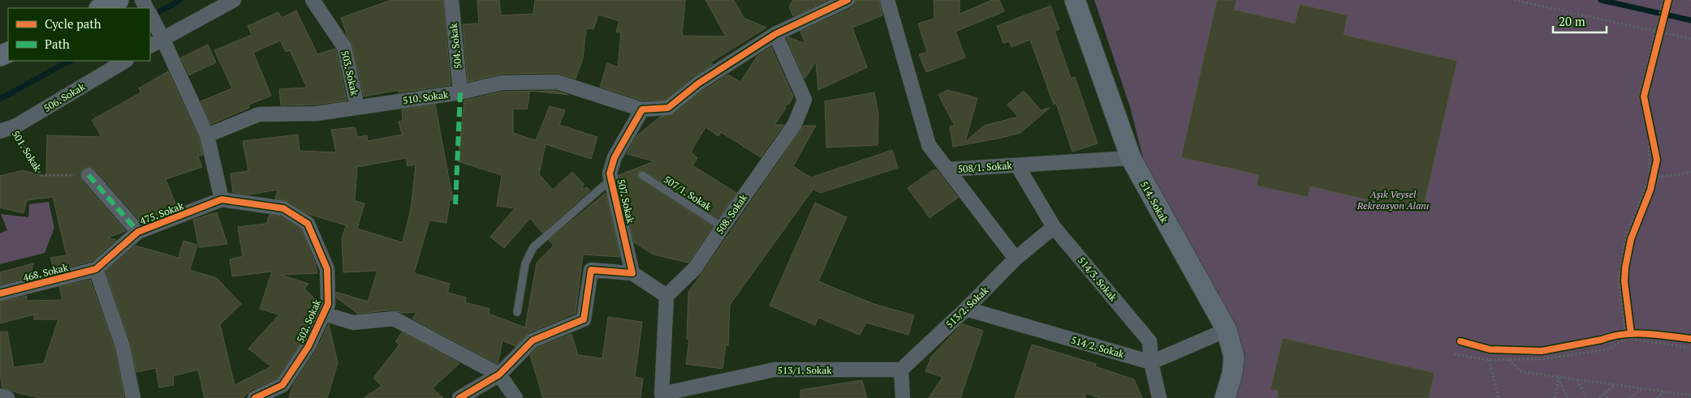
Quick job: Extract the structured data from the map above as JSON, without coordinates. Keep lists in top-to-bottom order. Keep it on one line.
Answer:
{"streets":{"street":["504. Sokak","503. Sokak","506. Sokak","510. Sokak","508/1. Sokak","507. Sokak","514. Sokak","475. Sokak","508. Sokak","468. Sokak","514/3. Sokak","513/2. Sokak","502. Sokak","514/2. Sokak","513/1. Sokak"],"lane":["507/1. Sokak"],"path":["501. Sokak"]},"crossings":[["504. Sokak","510. Sokak"],["503. Sokak","510. Sokak"],["506. Sokak","501. Sokak"],["510. Sokak","507. Sokak"],["508/1. Sokak","514. Sokak"],["508/1. Sokak","514/3. Sokak"],["507/1. Sokak","508. Sokak"],["475. Sokak","468. Sokak"],["475. Sokak","502. Sokak"],["514/3. Sokak","513/2. Sokak"],["514/3. Sokak","514/2. Sokak"],["513/2. Sokak","514/2. Sokak"],["513/2. Sokak","513/1. Sokak"]],"parks":["Aşık Veysel Rekreasyon Alanı"],"legend":["Cycle path","Path"],"scale_bar":"20 m"}
